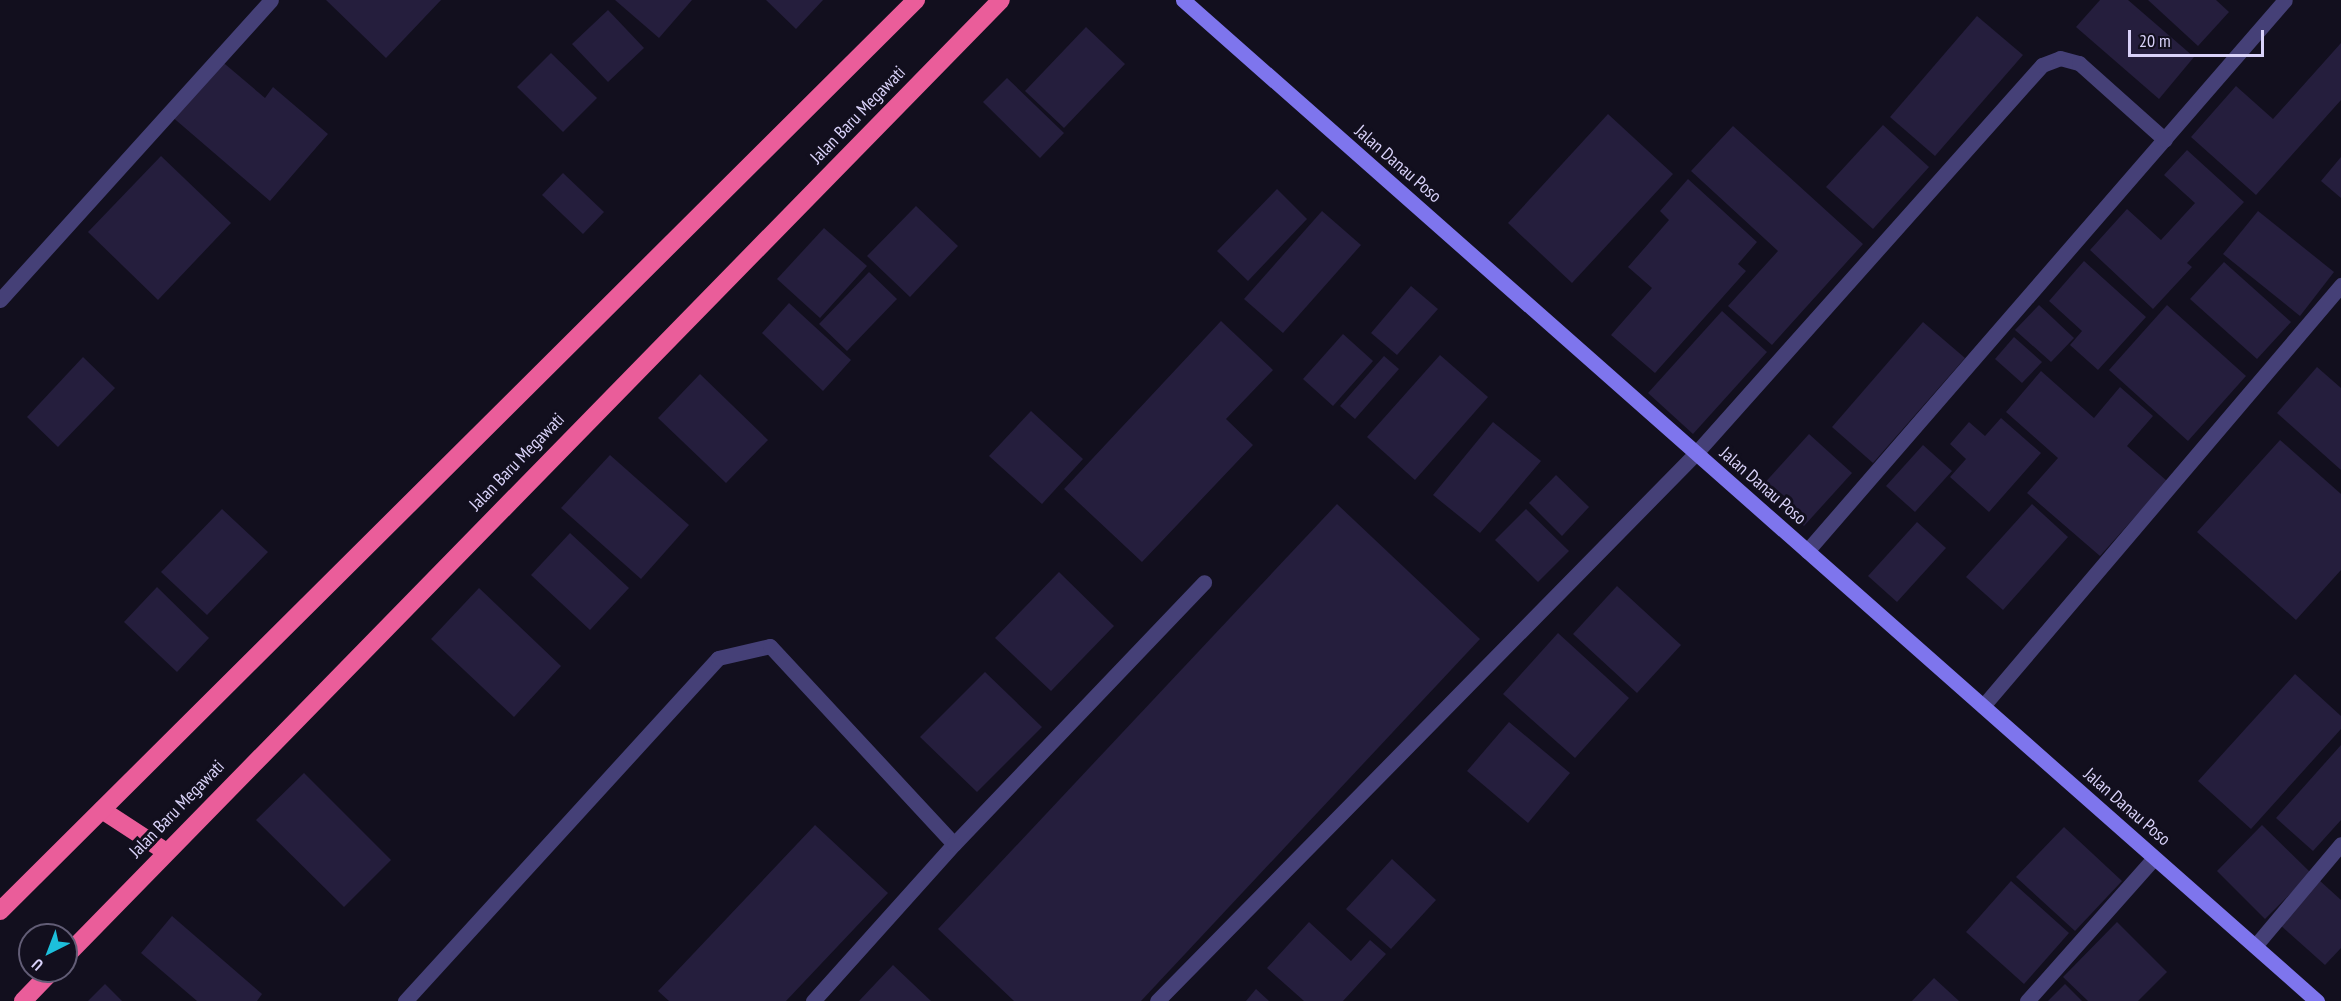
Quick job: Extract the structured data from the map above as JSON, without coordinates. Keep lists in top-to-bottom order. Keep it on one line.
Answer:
{"streets":{"highway":["Jalan Baru Megawati"],"street":["Jalan Danau Poso"]},"scale_bar":"20 m","north":"bottom left"}
